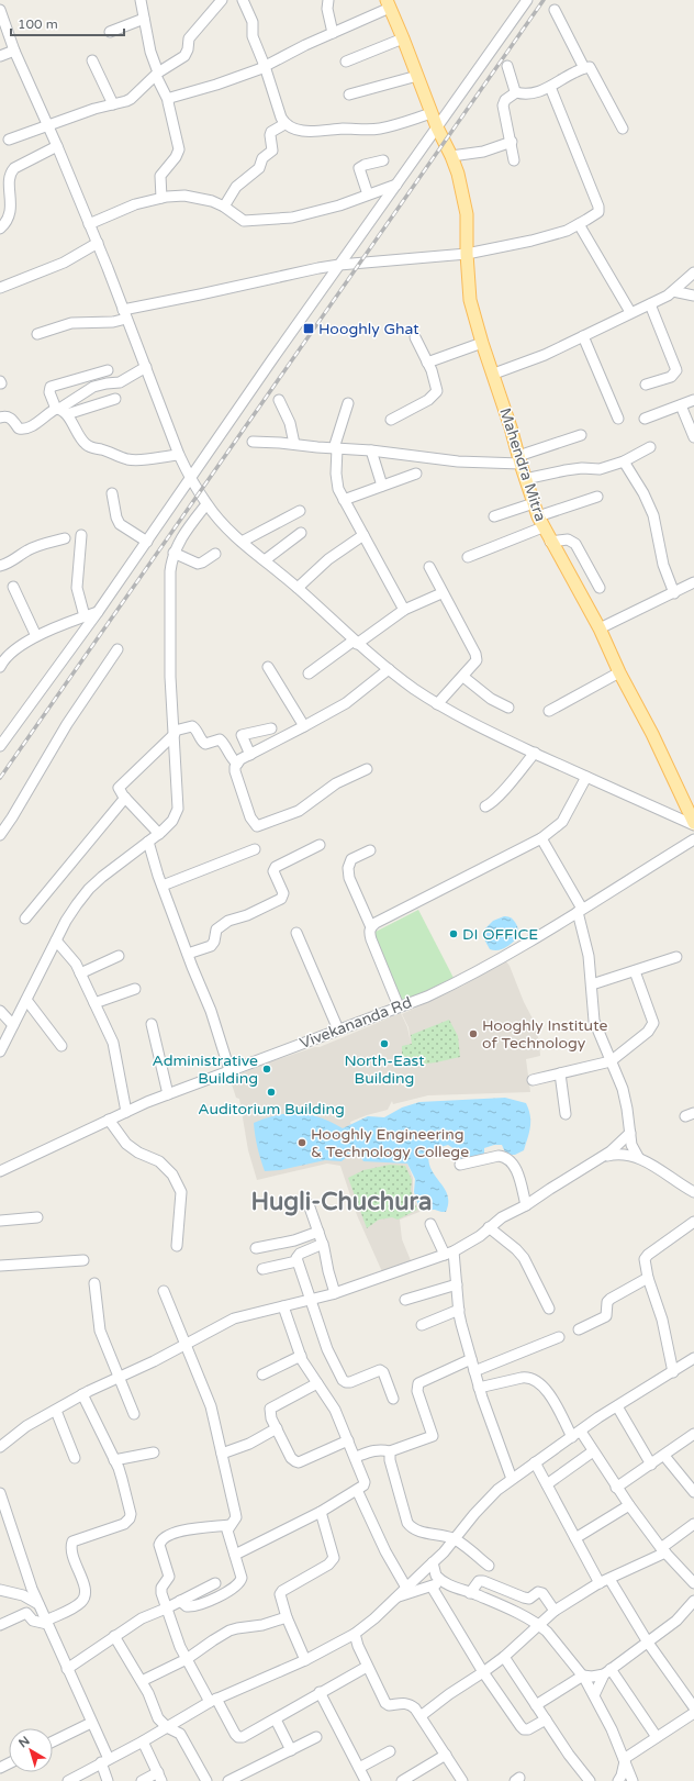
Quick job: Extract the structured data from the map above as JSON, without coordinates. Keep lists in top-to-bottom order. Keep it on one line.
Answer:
{"streets":{"main road":["Mahendra Mitra"],"street":["Vivekananda Rd"]},"districts":["Hugli-Chuchura"],"places":{"transit":["Hooghly Ghat"],"other":["DI OFFICE","Hooghly Institute of Technology","North-East Building","Administrative Building","Auditorium Building","Hooghly Engineering & Technology College"]},"scale_bar":"100 m","north":"top left"}
